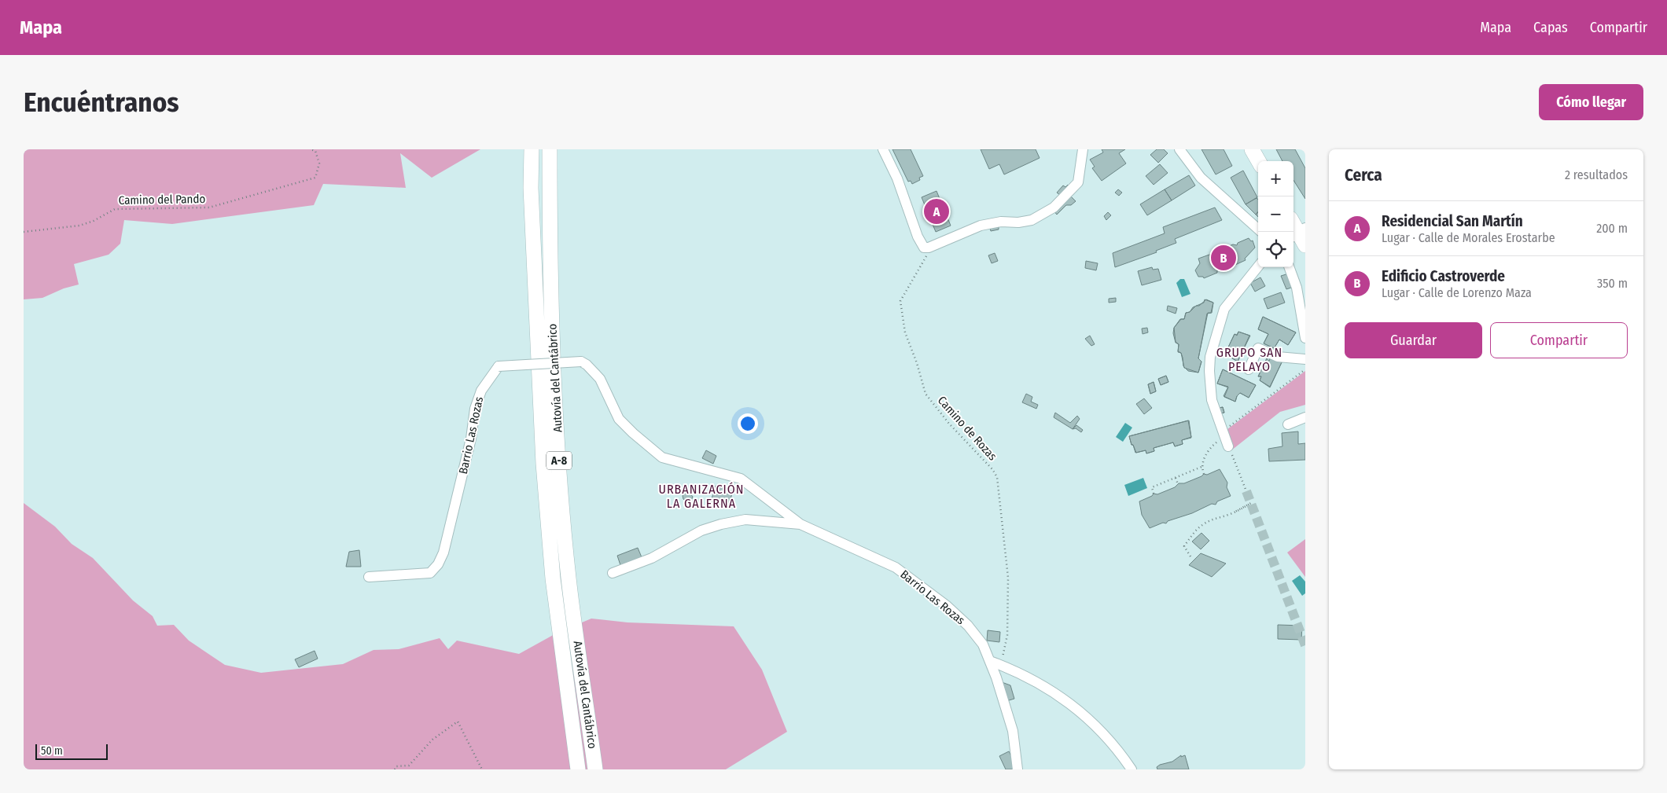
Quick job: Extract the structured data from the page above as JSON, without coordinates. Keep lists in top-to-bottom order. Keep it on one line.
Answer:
{"streets":{"highway":["Autovía del Cantábrico","A-8"],"street":["Barrio Las Rozas"],"path":["Camino del Pando","Camino de Rozas"]},"districts":["GRUPO SAN PELAYO","URBANIZACIÓN LA GALERNA"],"scale_bar":"50 m","page":{"header":"Mapa","nav":["Mapa","Capas","Compartir"],"buttons":["Cómo llegar",["Guardar","Compartir"]],"title":"Encuéntranos","heading":["Cerca","2 resultados"],"map_buttons":["+","−"],"pins":["A","B"],"list":[{"mark":"A","name":"Residencial San Martín","note":"Lugar · Calle de Morales Erostarbe","value":"200 m"},{"mark":"B","name":"Edificio Castroverde","note":"Lugar · Calle de Lorenzo Maza","value":"350 m"}],"scale":"50 m"}}
